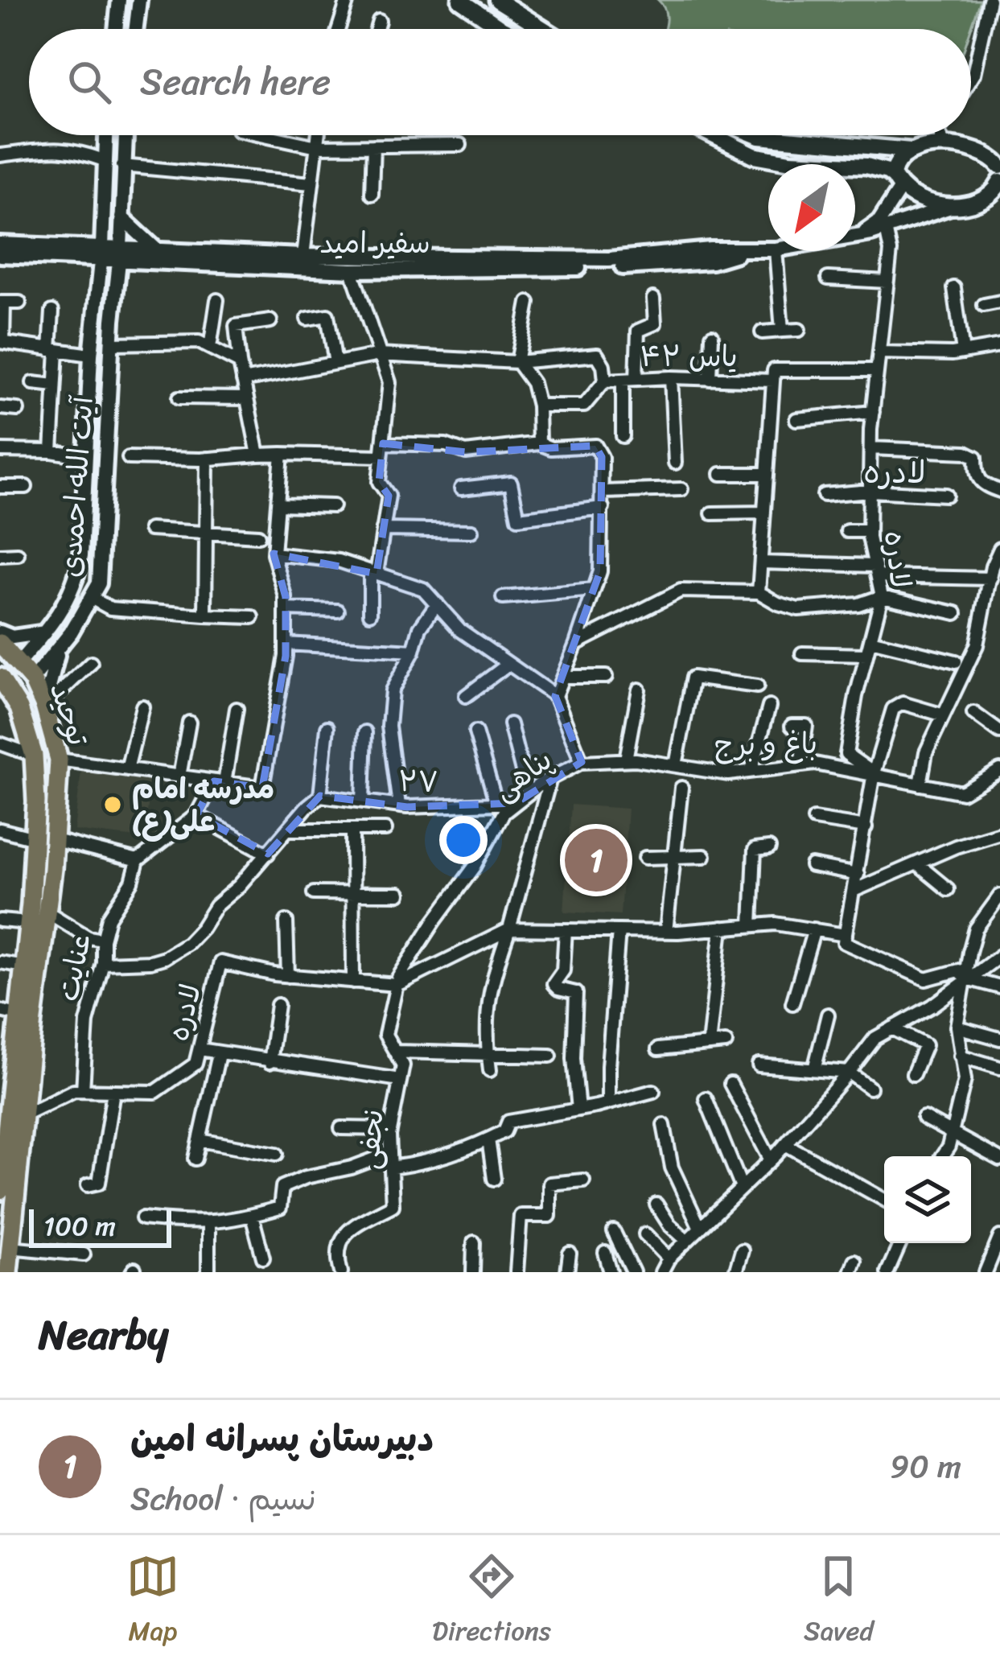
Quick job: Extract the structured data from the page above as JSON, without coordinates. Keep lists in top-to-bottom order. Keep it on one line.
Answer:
{"streets":{"main road":["توحید"],"street":["سفیر امید","یاس ۴۲","آیت الله احمدی","لادره","باغ و برج","پناهی","۲۷","عنایت","نجفی"]},"crossings":[["سفیر امید","آیت الله احمدی"],["سفیر امید","لادره"],["یاس ۴۲","لادره"],["آیت الله احمدی","توحید"],["لادره","توحید"],["لادره","باغ و برج"],["لادره","پناهی"],["لادره","عنایت"],["لادره","نجفی"],["باغ و برج","پناهی"],["پناهی","۲۷"],["پناهی","نجفی"]],"districts":["لادره"],"places":["مدرسه امام علی(ع)"],"scale_bar":"100 m","north":"bottom left","page":{"search":"Search here","pins":"1","scale":"100 m","heading":"Nearby","list":[{"mark":"1","name":"دبیرستان پسرانه امین","note":"School · نسیم","value":"90 m"}],"nav":["Map","Directions","Saved"]}}
